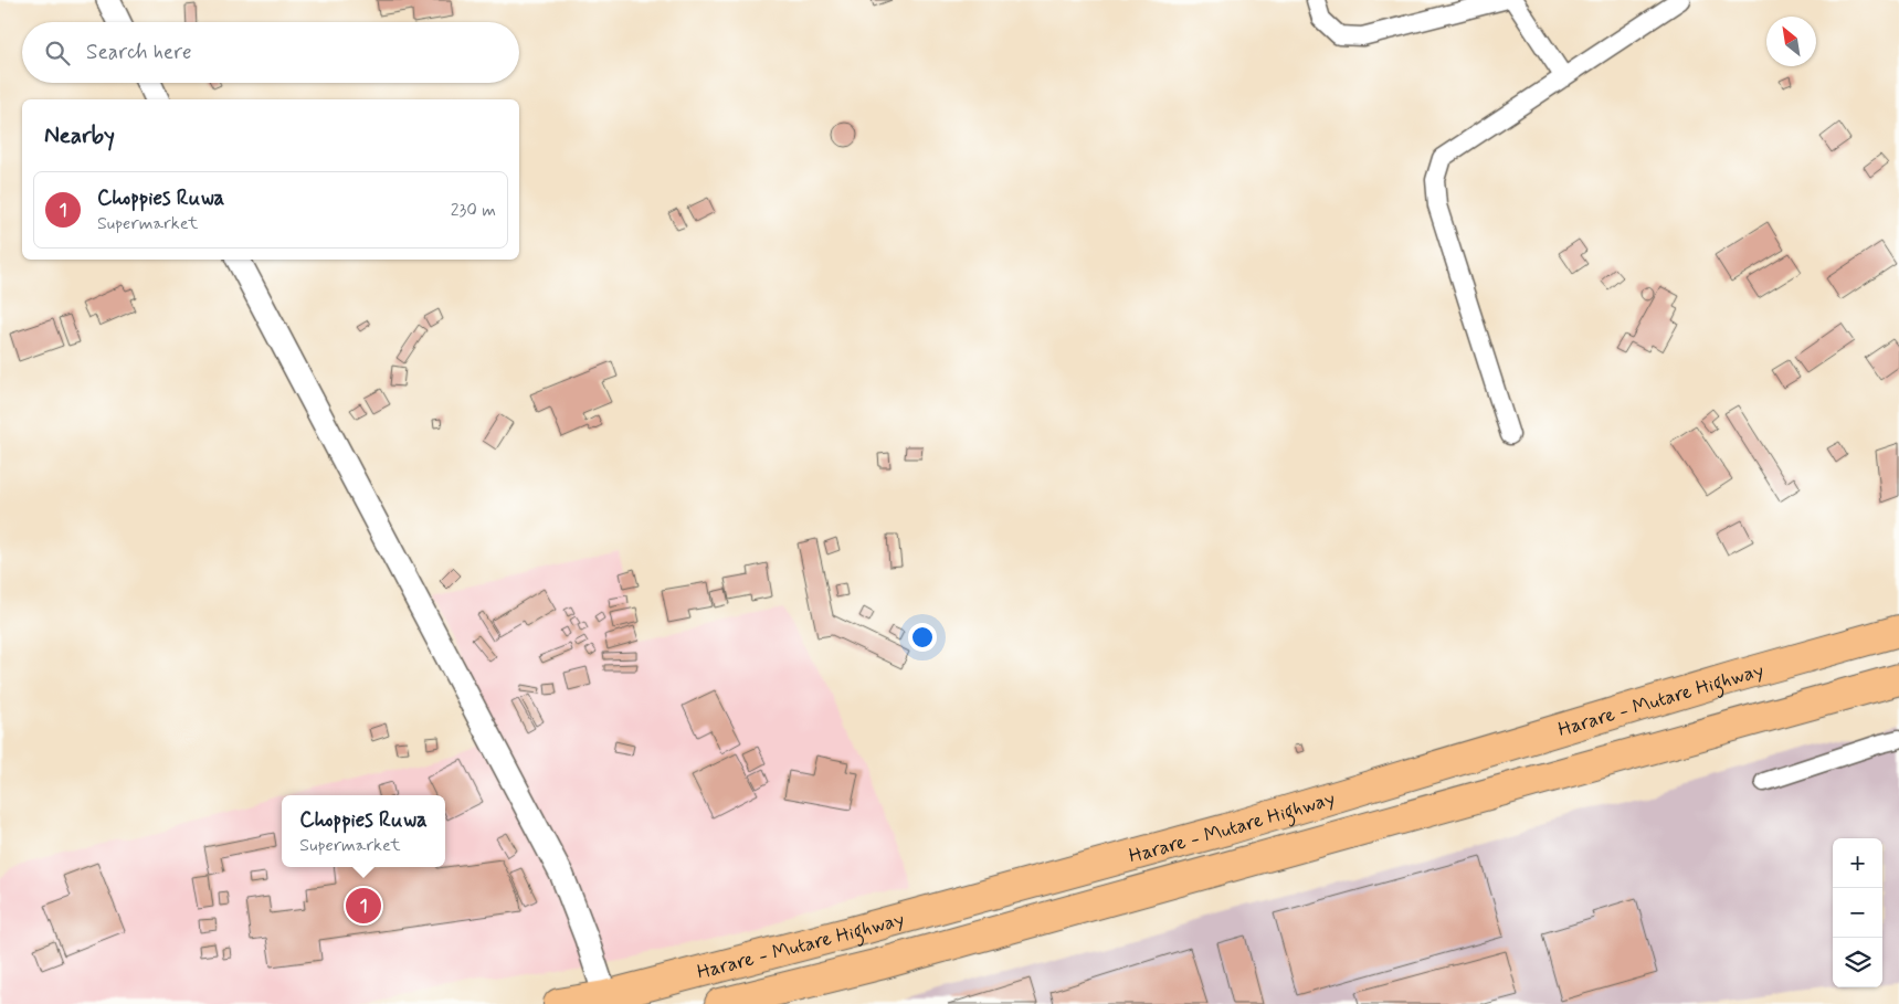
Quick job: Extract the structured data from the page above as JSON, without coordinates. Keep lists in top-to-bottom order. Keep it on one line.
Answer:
{"streets":{"highway":["Harare - Mutare Highway"]},"north":"top left","page":{"search":"Search here","heading":"Nearby","list":[{"mark":"1","name":"Choppies Ruwa","note":"Supermarket","value":"230 m"}],"popup":["Choppies Ruwa","Supermarket"],"map_buttons":["+","−"],"pins":"1"}}
